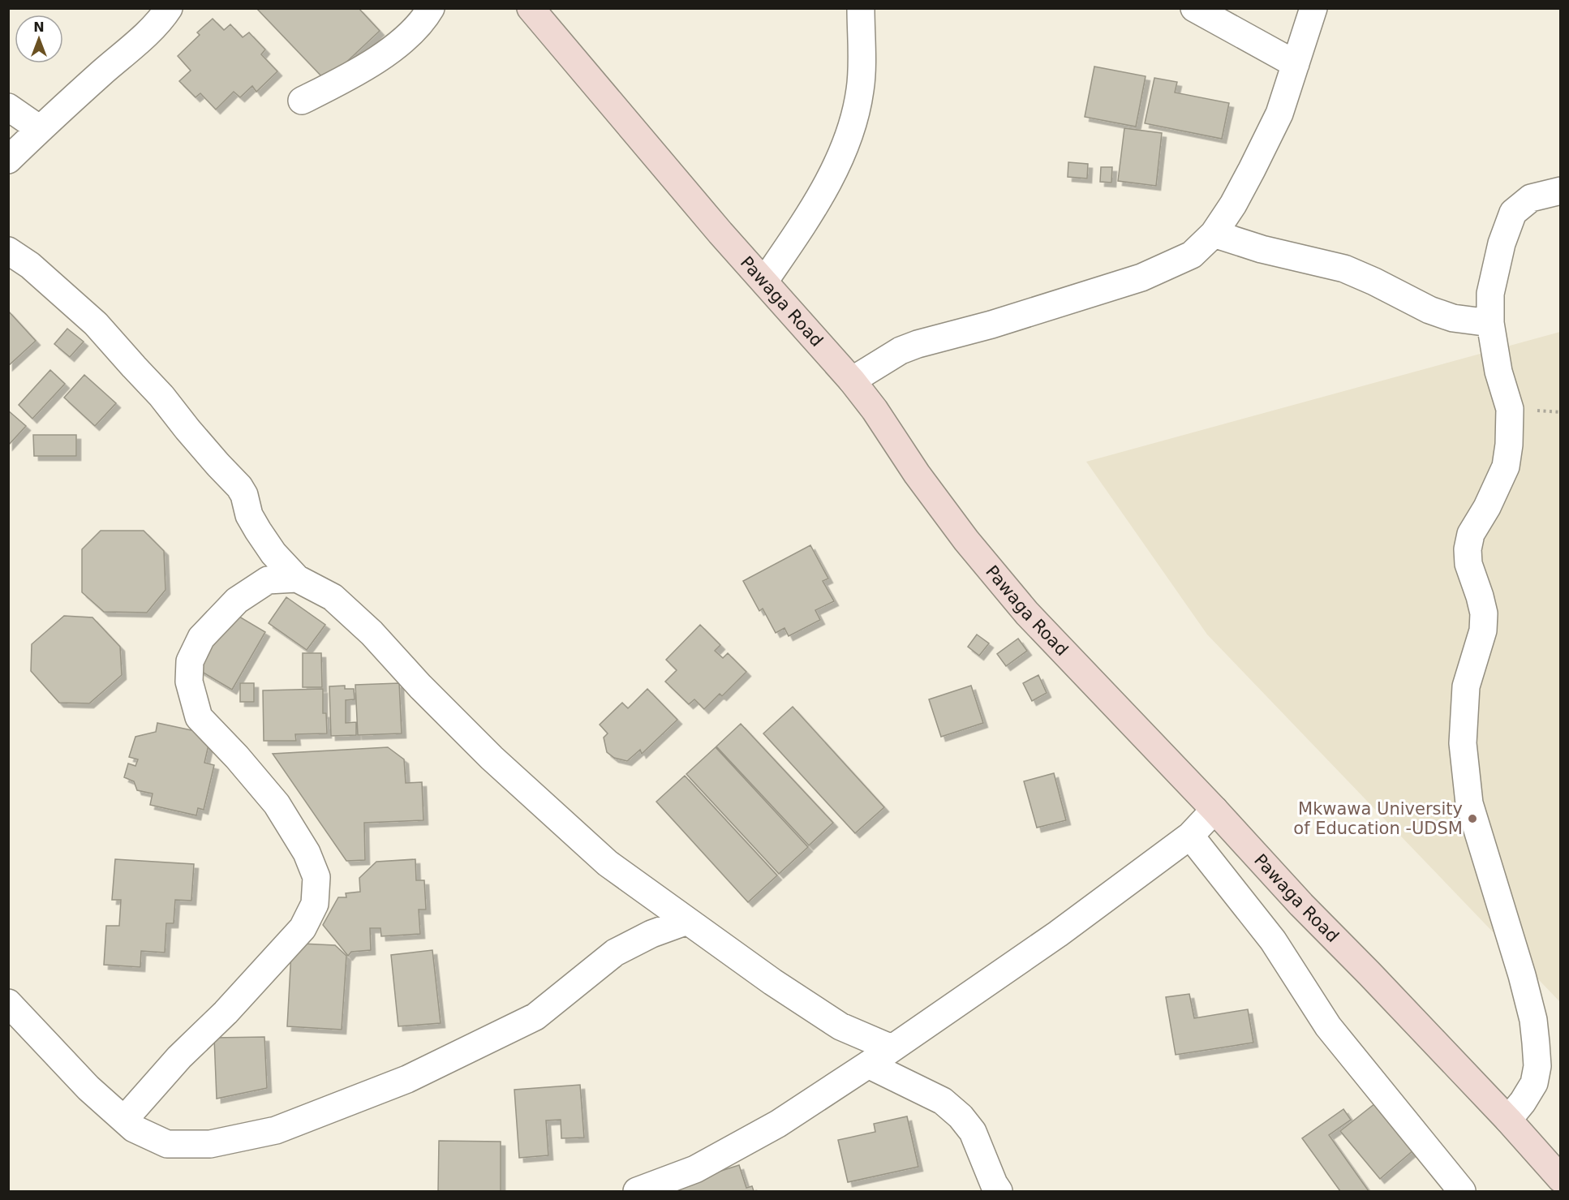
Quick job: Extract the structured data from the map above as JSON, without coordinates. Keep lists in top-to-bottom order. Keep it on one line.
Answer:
{"streets":{"main road":["Pawaga Road"]},"places":["Mkwawa University of Education -UDSM"],"north":"top"}
